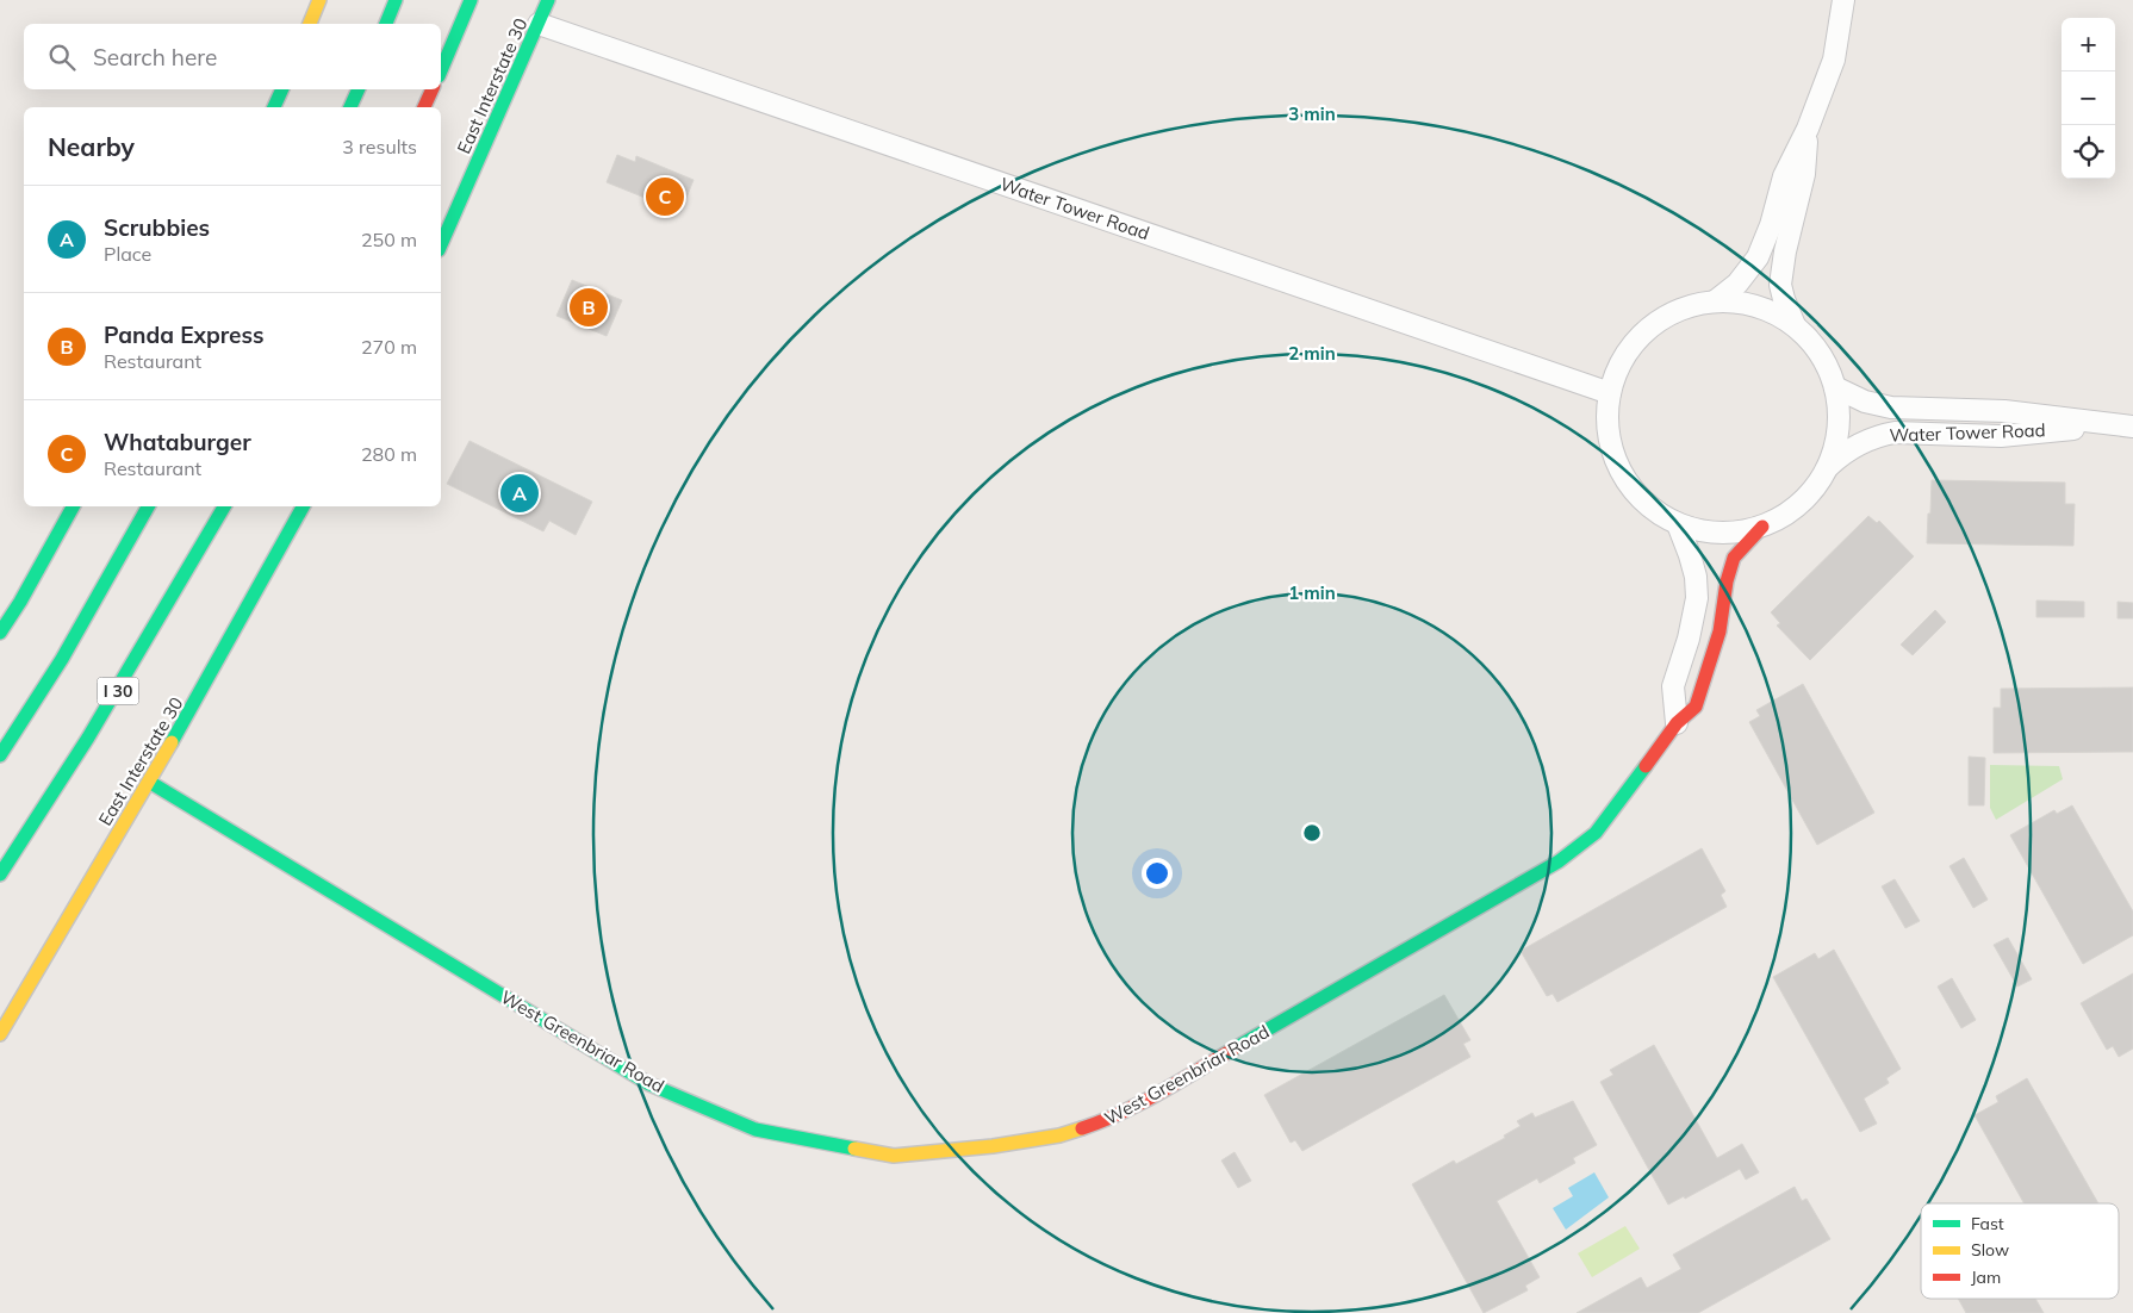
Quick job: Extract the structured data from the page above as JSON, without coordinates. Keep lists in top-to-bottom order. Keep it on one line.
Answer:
{"streets":{"main road":["East Interstate 30","I 30","West Greenbriar Road"],"street":["Water Tower Road"]},"crossings":[["East Interstate 30","Water Tower Road"],["East Interstate 30","West Greenbriar Road"]],"legend":["Fast","Slow","Jam"],"page":{"map_buttons":["+","−"],"search":"Search here","heading":["Nearby","3 results"],"pins":["C","B","A"],"list":[{"mark":"A","name":"Scrubbies","note":"Place","value":"250 m"},{"mark":"B","name":"Panda Express","note":"Restaurant","value":"270 m"},{"mark":"C","name":"Whataburger","note":"Restaurant","value":"280 m"}]},"rings":["3 min","2 min","1 min"]}
